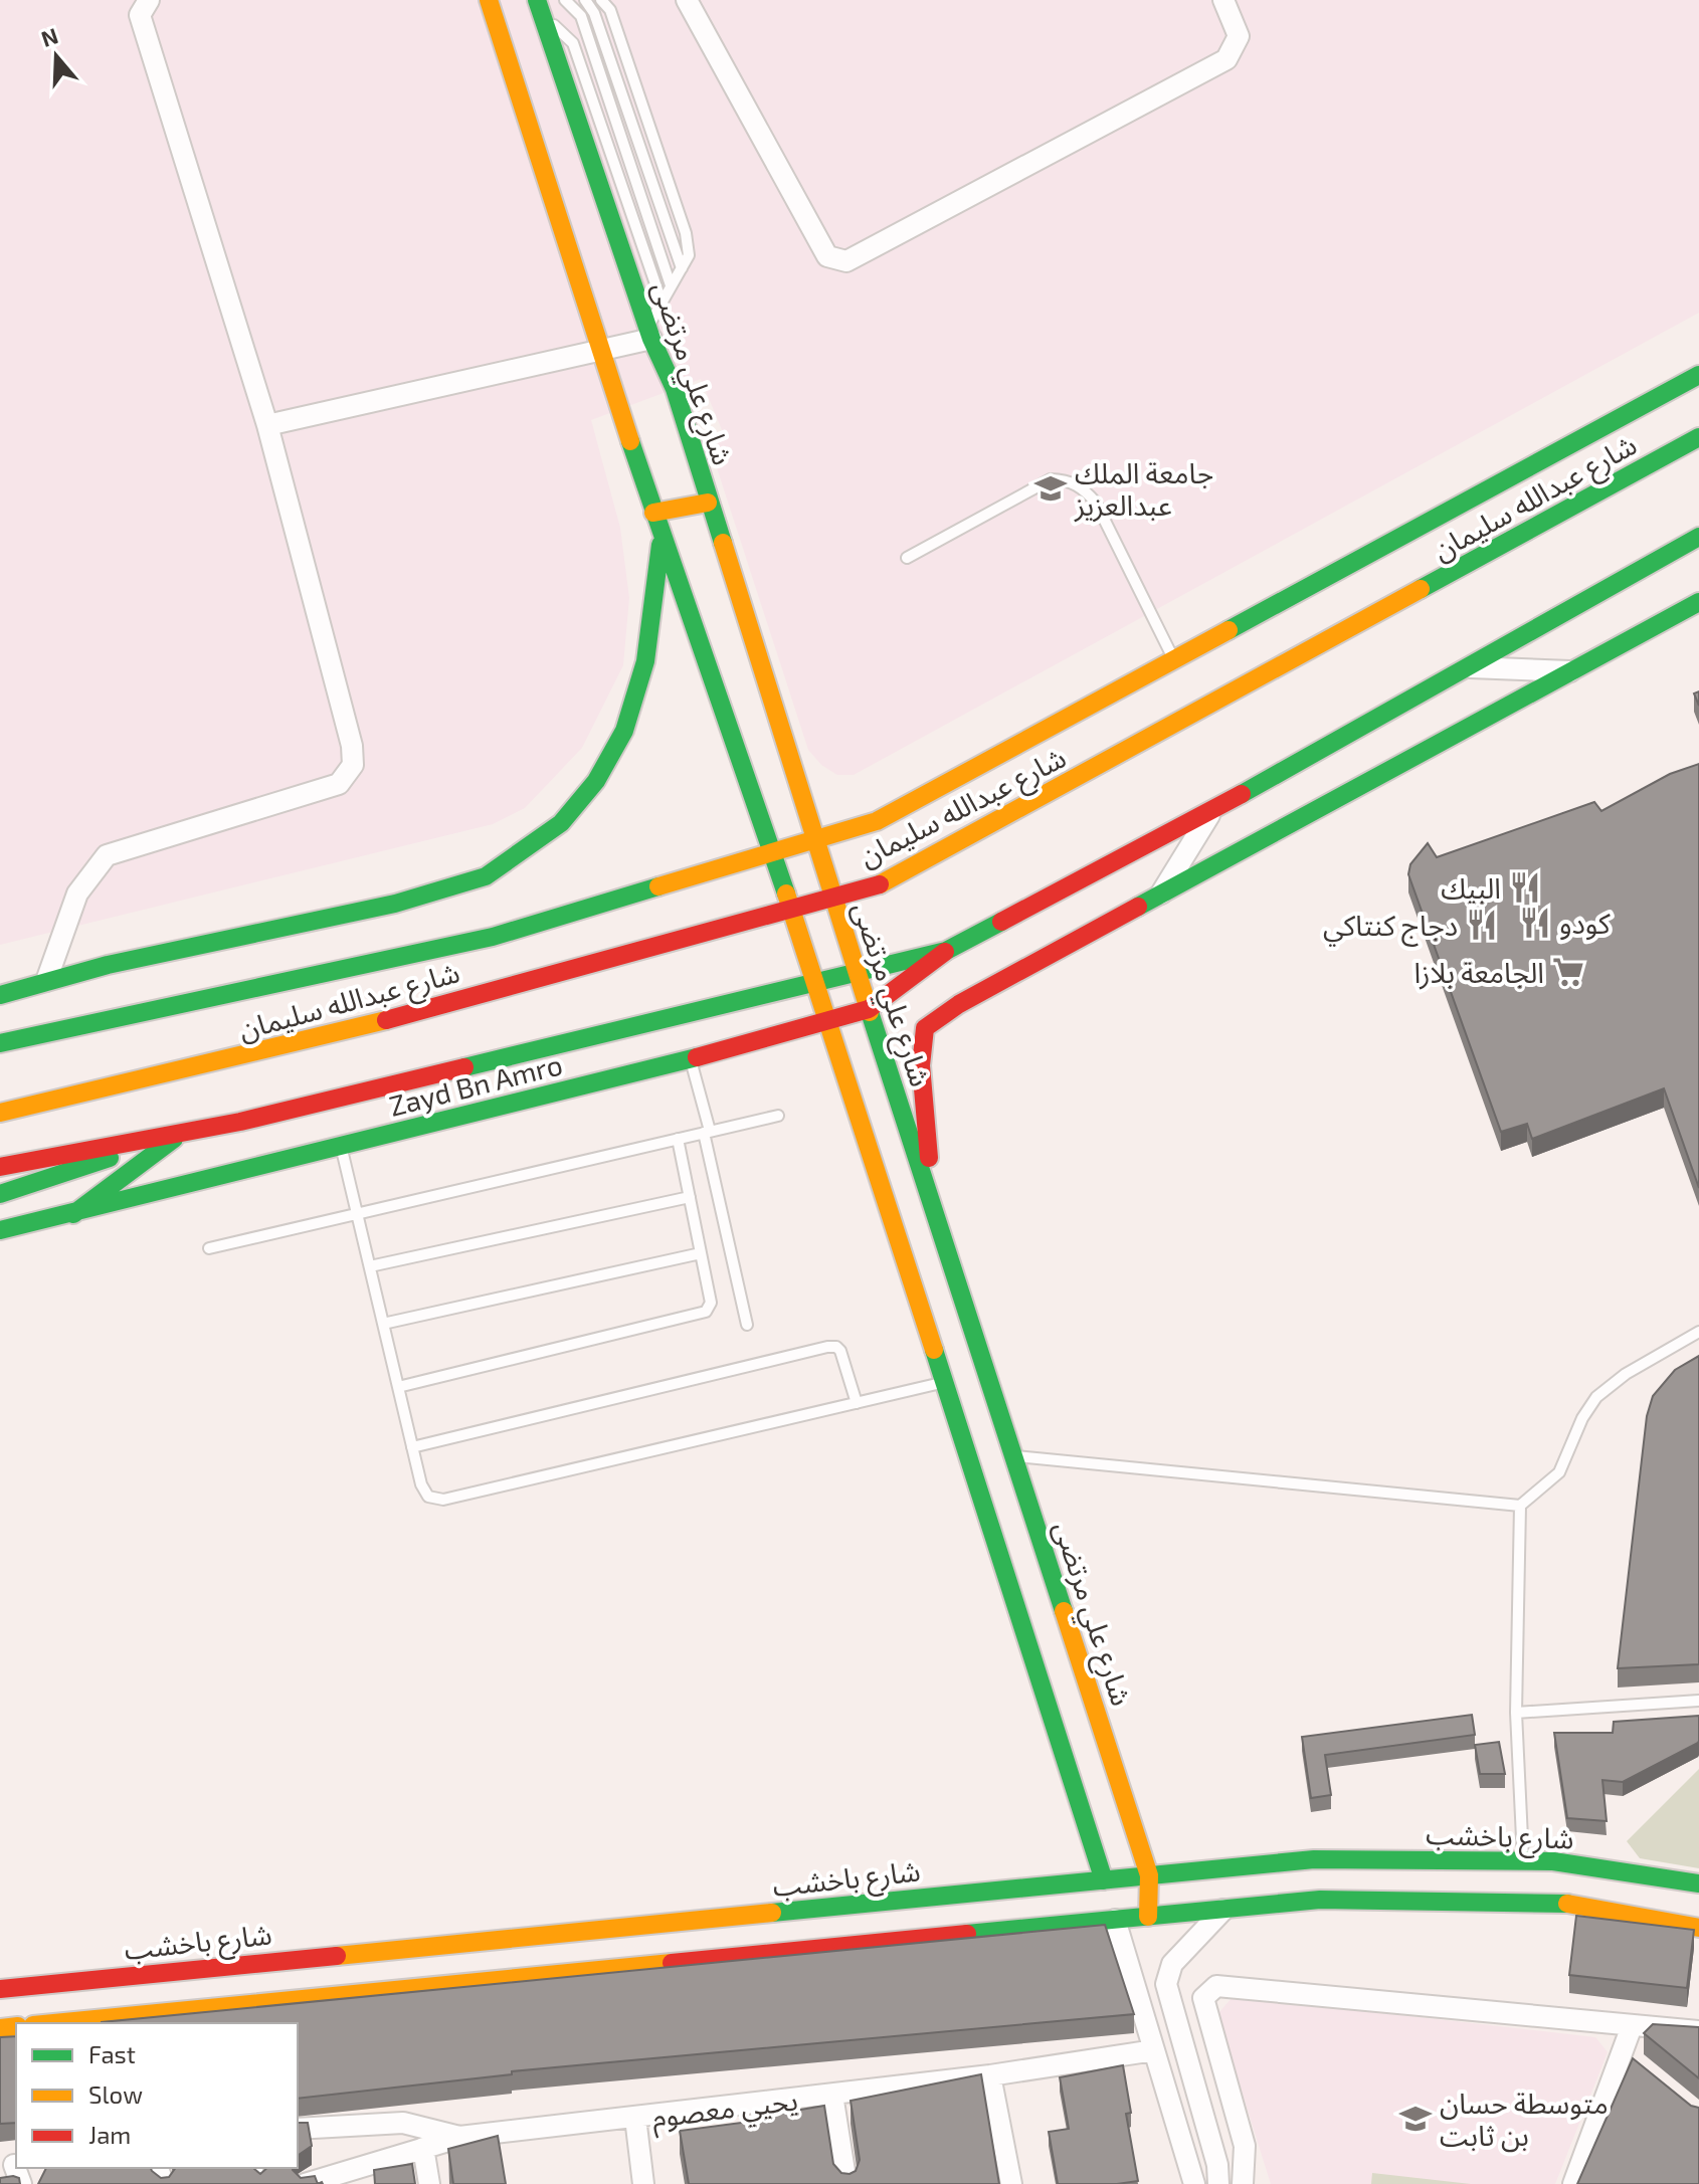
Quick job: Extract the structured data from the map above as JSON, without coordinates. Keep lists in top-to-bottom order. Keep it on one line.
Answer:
{"streets":{"main road":["شارع علي مرتضى","شارع عبدالله سليمان","Zayd Bn Amro","شارع باخشب"],"street":["يحيي معصوم"]},"crossings":[["شارع علي مرتضى","شارع عبدالله سليمان"],["شارع علي مرتضى","Zayd Bn Amro"],["شارع علي مرتضى","شارع باخشب"]],"places":{"school or university":["جامعة الملك عبدالعزيز","متوسطة حسان بن ثابت"],"restaurant":["البيك","كودو","دجاج كنتاكي"],"supermarket":["الجامعة بلازا"]},"legend":["Fast","Slow","Jam"],"north":"top"}
